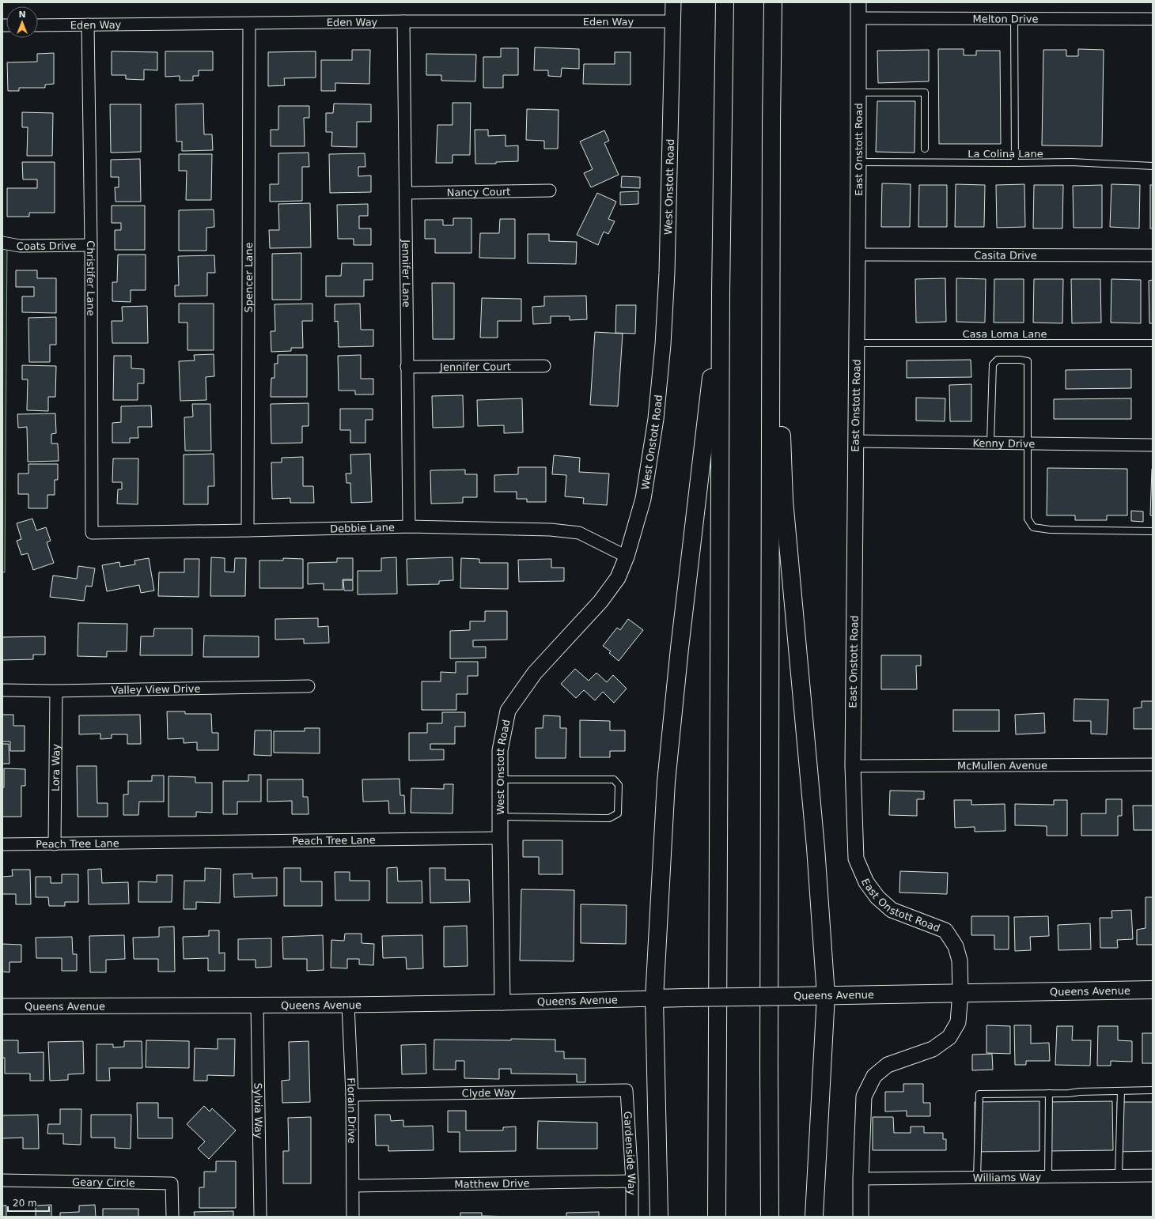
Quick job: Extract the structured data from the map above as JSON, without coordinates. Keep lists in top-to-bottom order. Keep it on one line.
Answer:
{"streets":{"main road":["Queens Avenue"],"street":["Melton Drive","Eden Way","East Onstott Road","West Onstott Road","Nancy Court","Coats Drive","Casita Drive","Jennifer Lane","Spencer Lane","Christifer Lane","Jennifer Court","Kenny Drive","Debbie Lane","Valley View Drive","McMullen Avenue","Lora Way","Peach Tree Lane","Clyde Way","Sylvia Way","Florain Drive","Gardenside Way","Williams Way","Geary Circle","Matthew Drive"],"lane":["La Colina Lane","Casa Loma Lane"]},"crossings":[["Melton Drive","East Onstott Road"],["Eden Way","West Onstott Road"],["Eden Way","Jennifer Lane"],["Eden Way","Spencer Lane"],["Eden Way","Christifer Lane"],["East Onstott Road","La Colina Lane"],["East Onstott Road","Casita Drive"],["East Onstott Road","Casa Loma Lane"],["East Onstott Road","Kenny Drive"],["East Onstott Road","McMullen Avenue"],["East Onstott Road","Queens Avenue"],["East Onstott Road","Williams Way"],["West Onstott Road","Debbie Lane"],["West Onstott Road","Peach Tree Lane"],["Nancy Court","Jennifer Lane"],["Coats Drive","Christifer Lane"],["Jennifer Lane","Jennifer Court"],["Jennifer Lane","Debbie Lane"],["Spencer Lane","Debbie Lane"],["Christifer Lane","Debbie Lane"],["Valley View Drive","Lora Way"],["Lora Way","Peach Tree Lane"],["Queens Avenue","Sylvia Way"],["Queens Avenue","Florain Drive"],["Clyde Way","Florain Drive"],["Clyde Way","Gardenside Way"],["Florain Drive","Matthew Drive"],["Gardenside Way","Matthew Drive"]],"scale_bar":"20 m","north":"top"}
